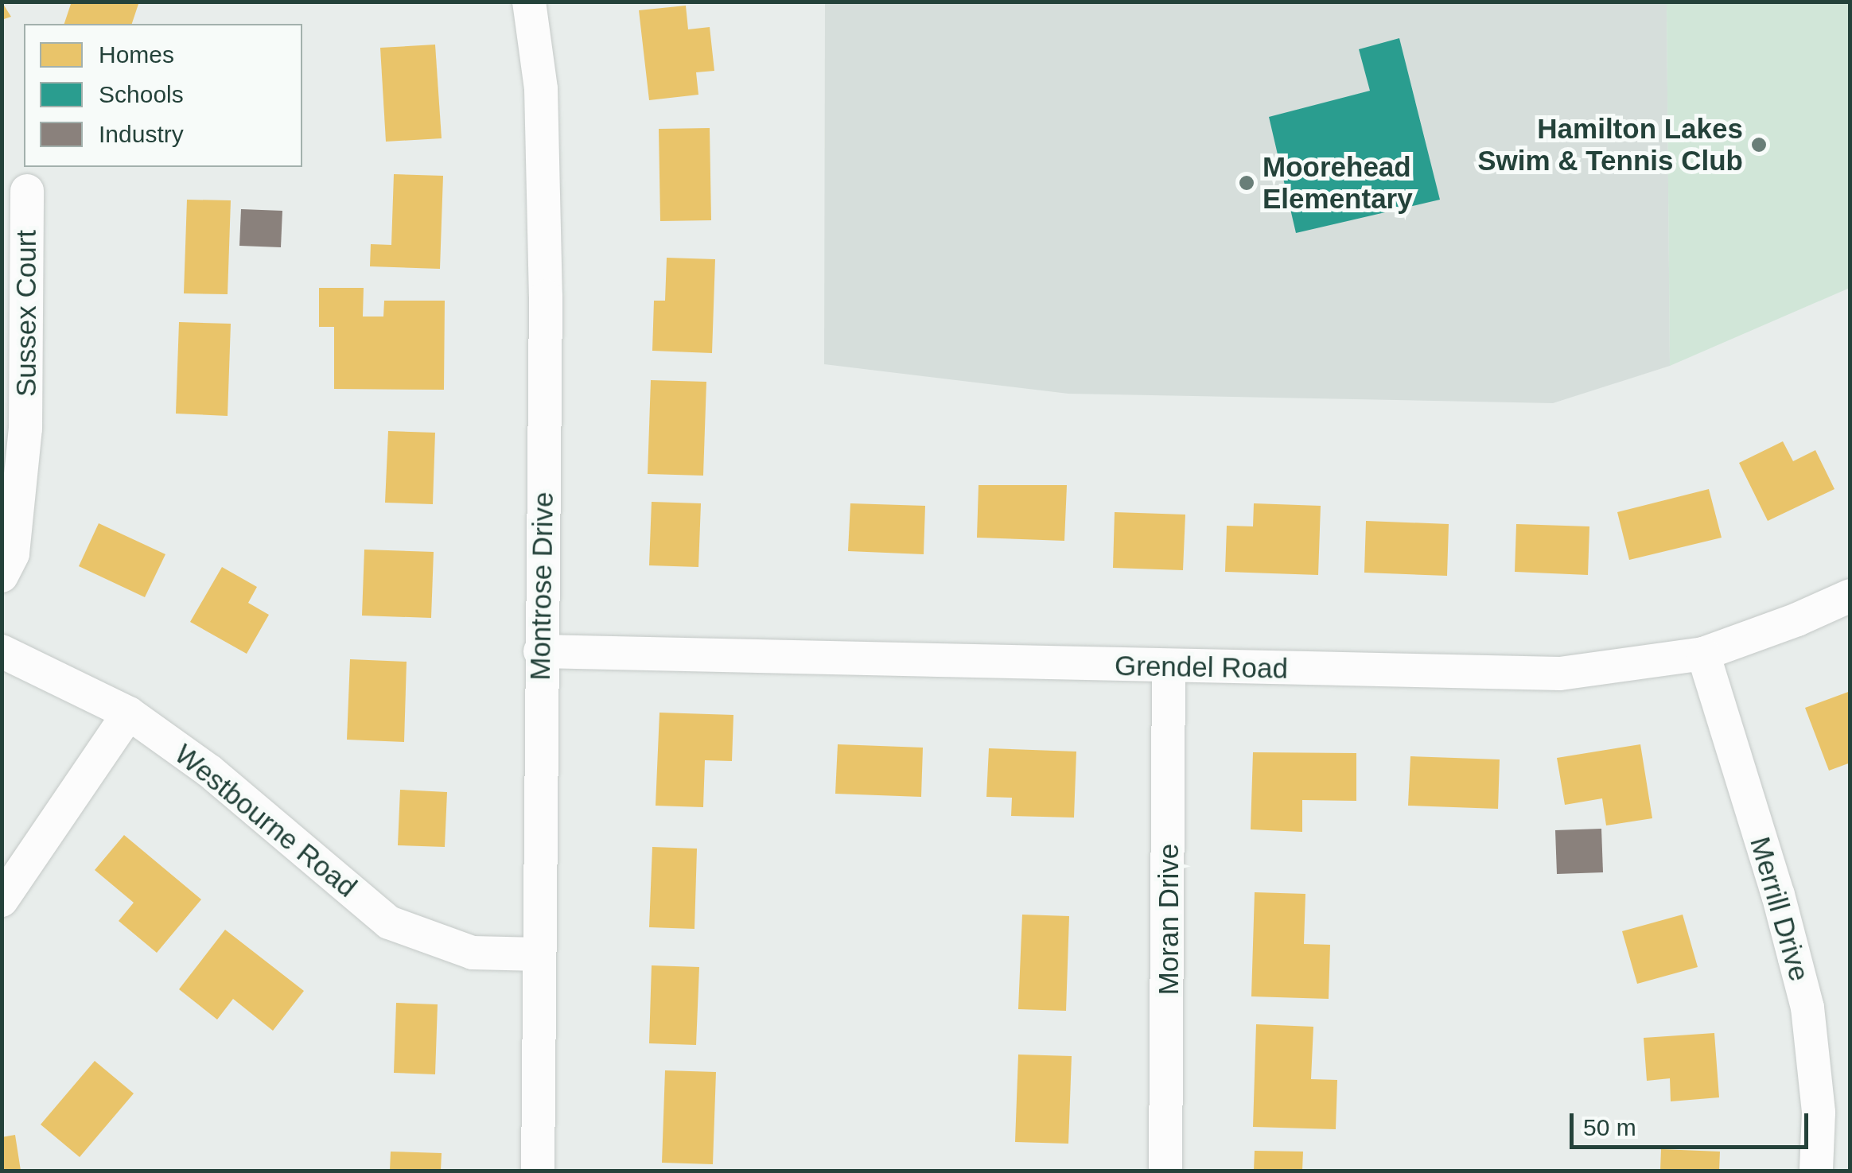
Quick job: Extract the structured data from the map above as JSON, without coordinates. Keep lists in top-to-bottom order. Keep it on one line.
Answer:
{"streets":{"street":["Sussex Court","Montrose Drive","Grendel Road","Westbourne Road","Merrill Drive","Moran Drive"]},"crossings":[["Montrose Drive","Grendel Road"],["Montrose Drive","Westbourne Road"],["Grendel Road","Merrill Drive"],["Grendel Road","Moran Drive"]],"places":["Hamilton Lakes Swim & Tennis Club","Moorehead Elementary"],"legend":["Homes","Schools","Industry"],"scale_bar":"50 m"}
